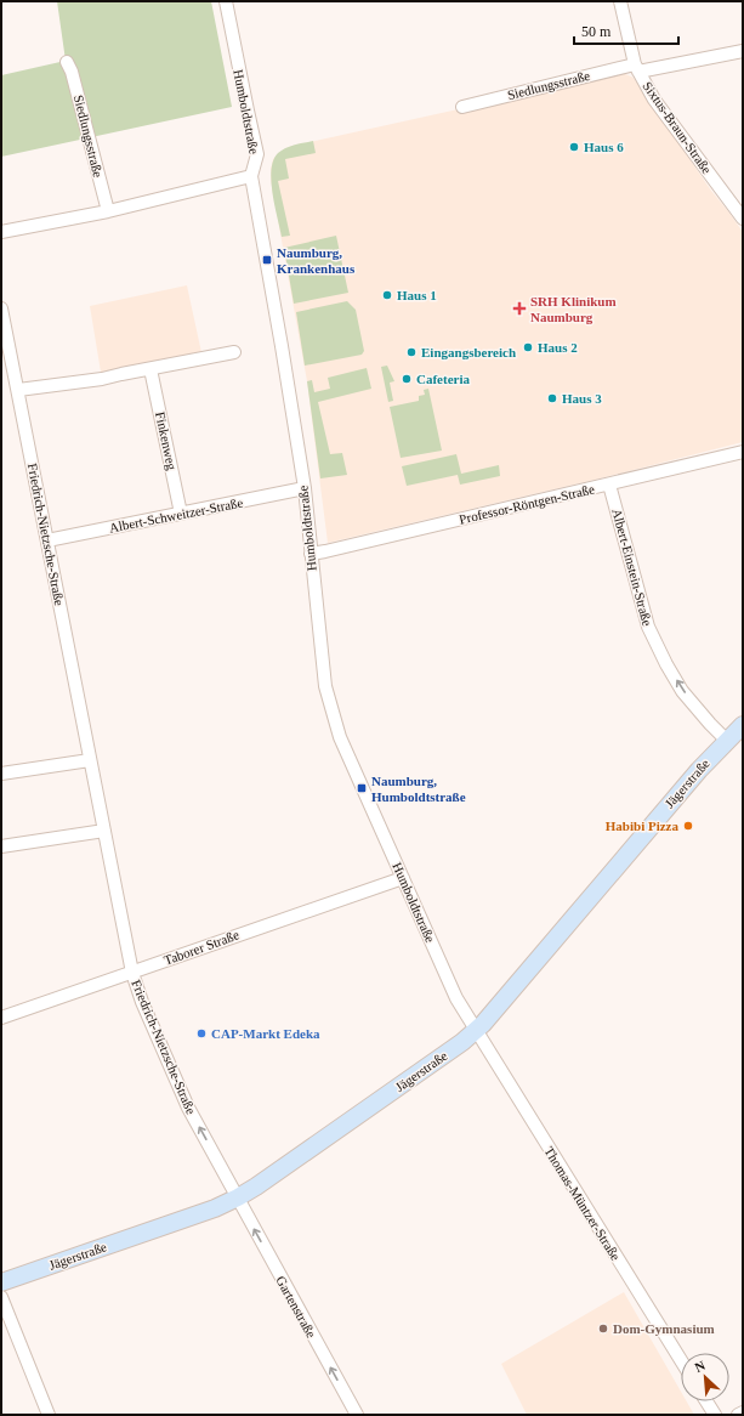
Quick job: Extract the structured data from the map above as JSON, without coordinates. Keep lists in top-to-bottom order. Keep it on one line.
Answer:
{"streets":{"main road":["Jägerstraße"],"street":["Siedlungsstraße","Humboldtstraße","Sixtus-Braun-Straße","Finkenweg","Professor-Röntgen-Straße","Albert-Schweitzer-Straße","Friedrich-Nietzsche-Straße","Albert-Einstein-Straße","Taborer Straße","Thomas-Müntzer-Straße","Gartenstraße"]},"crossings":[["Siedlungsstraße","Sixtus-Braun-Straße"],["Humboldtstraße","Professor-Röntgen-Straße"],["Humboldtstraße","Albert-Schweitzer-Straße"],["Humboldtstraße","Jägerstraße"],["Humboldtstraße","Taborer Straße"],["Humboldtstraße","Thomas-Müntzer-Straße"],["Finkenweg","Albert-Schweitzer-Straße"],["Professor-Röntgen-Straße","Albert-Einstein-Straße"],["Albert-Schweitzer-Straße","Friedrich-Nietzsche-Straße"],["Friedrich-Nietzsche-Straße","Jägerstraße"],["Friedrich-Nietzsche-Straße","Taborer Straße"],["Friedrich-Nietzsche-Straße","Gartenstraße"],["Albert-Einstein-Straße","Jägerstraße"],["Jägerstraße","Thomas-Müntzer-Straße"],["Jägerstraße","Gartenstraße"]],"one_way":["Albert-Einstein-Straße","Gartenstraße"],"places":{"other":["Haus 6","Haus 1","Haus 2","Eingangsbereich","Cafeteria","Haus 3","Habibi Pizza","CAP-Markt Edeka","Dom-Gymnasium"],"transit":["Naumburg, Krankenhaus","Naumburg, Humboldtstraße"],"health":["SRH Klinikum Naumburg"]},"scale_bar":"50 m","north":"top left"}
